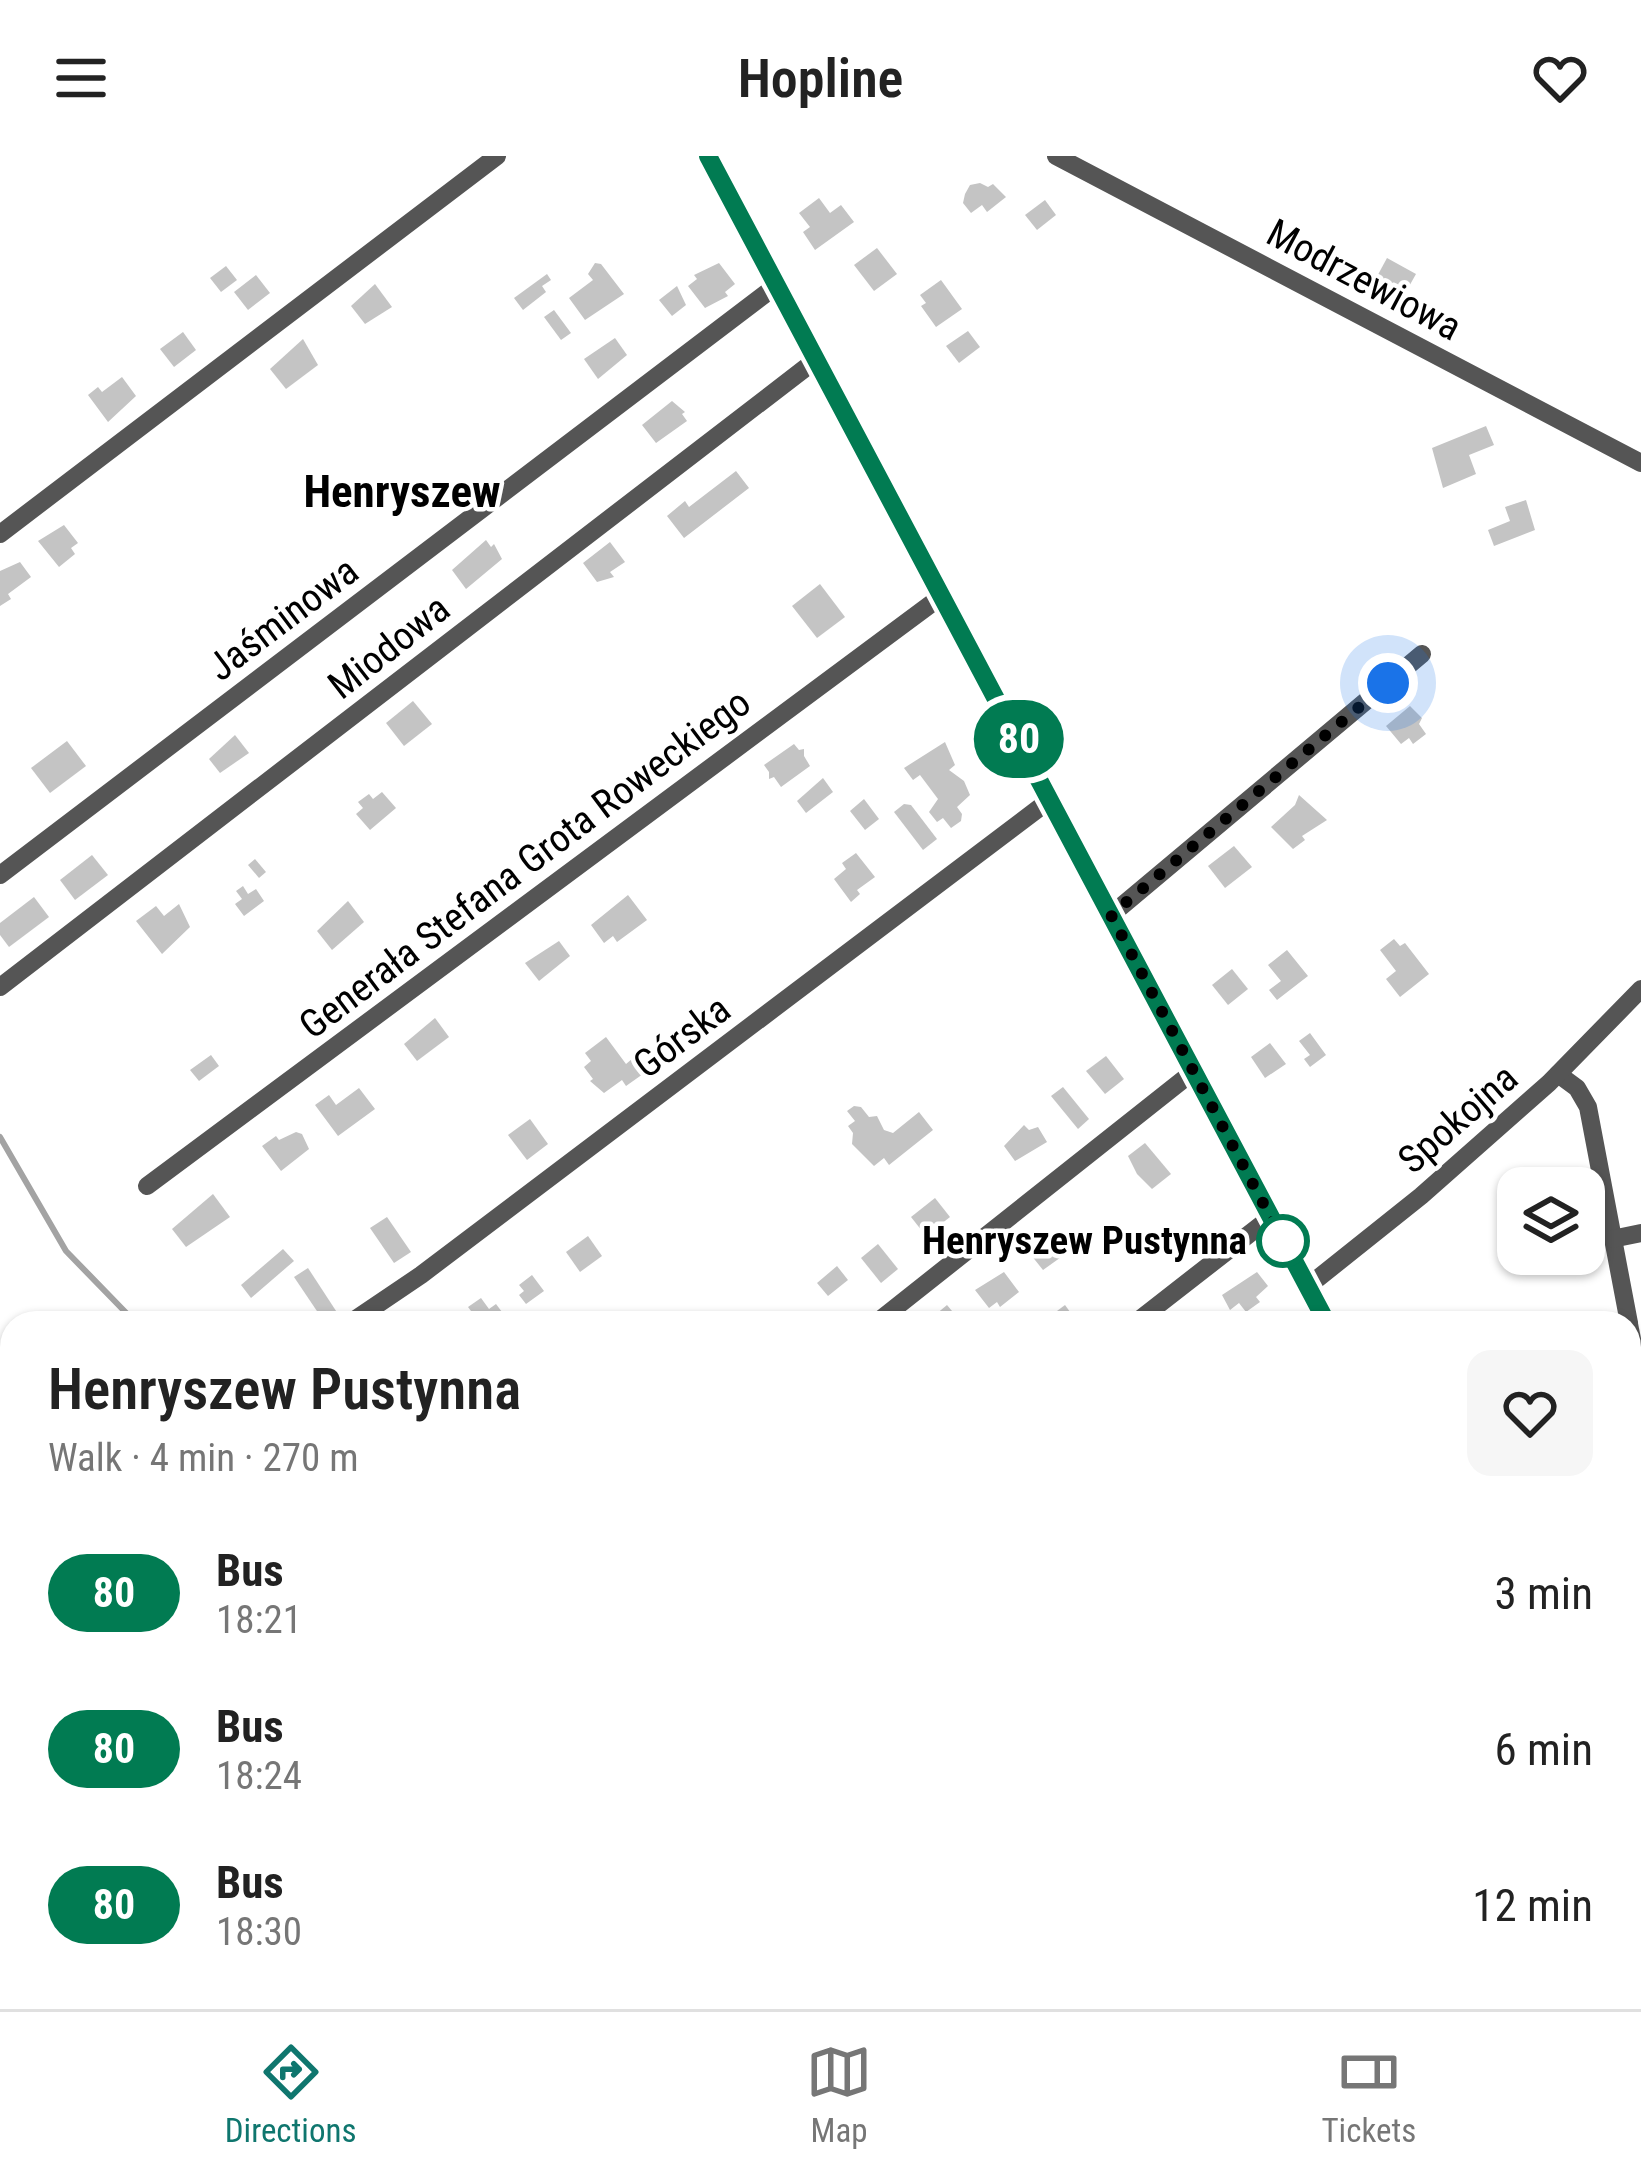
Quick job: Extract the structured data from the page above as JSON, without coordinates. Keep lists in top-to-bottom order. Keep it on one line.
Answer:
{"streets":{"street":["Modrzewiowa","Jaśminowa","Miodowa","Generała Stefana Grota Roweckiego","Górska","Spokojna"]},"districts":["Henryszew"],"places":["Henryszew Pustynna"],"lines":["bus line 80"],"page":{"header":"Hopline","on_map":"80","heading":["Henryszew Pustynna","Walk · 4 min · 270 m"],"list":[{"mark":"80","name":"Bus","note":"18:21","value":"3 min"},{"mark":"80","name":"Bus","note":"18:24","value":"6 min"},{"mark":"80","name":"Bus","note":"18:30","value":"12 min"}],"tabs":["Directions","Map","Tickets"]}}
